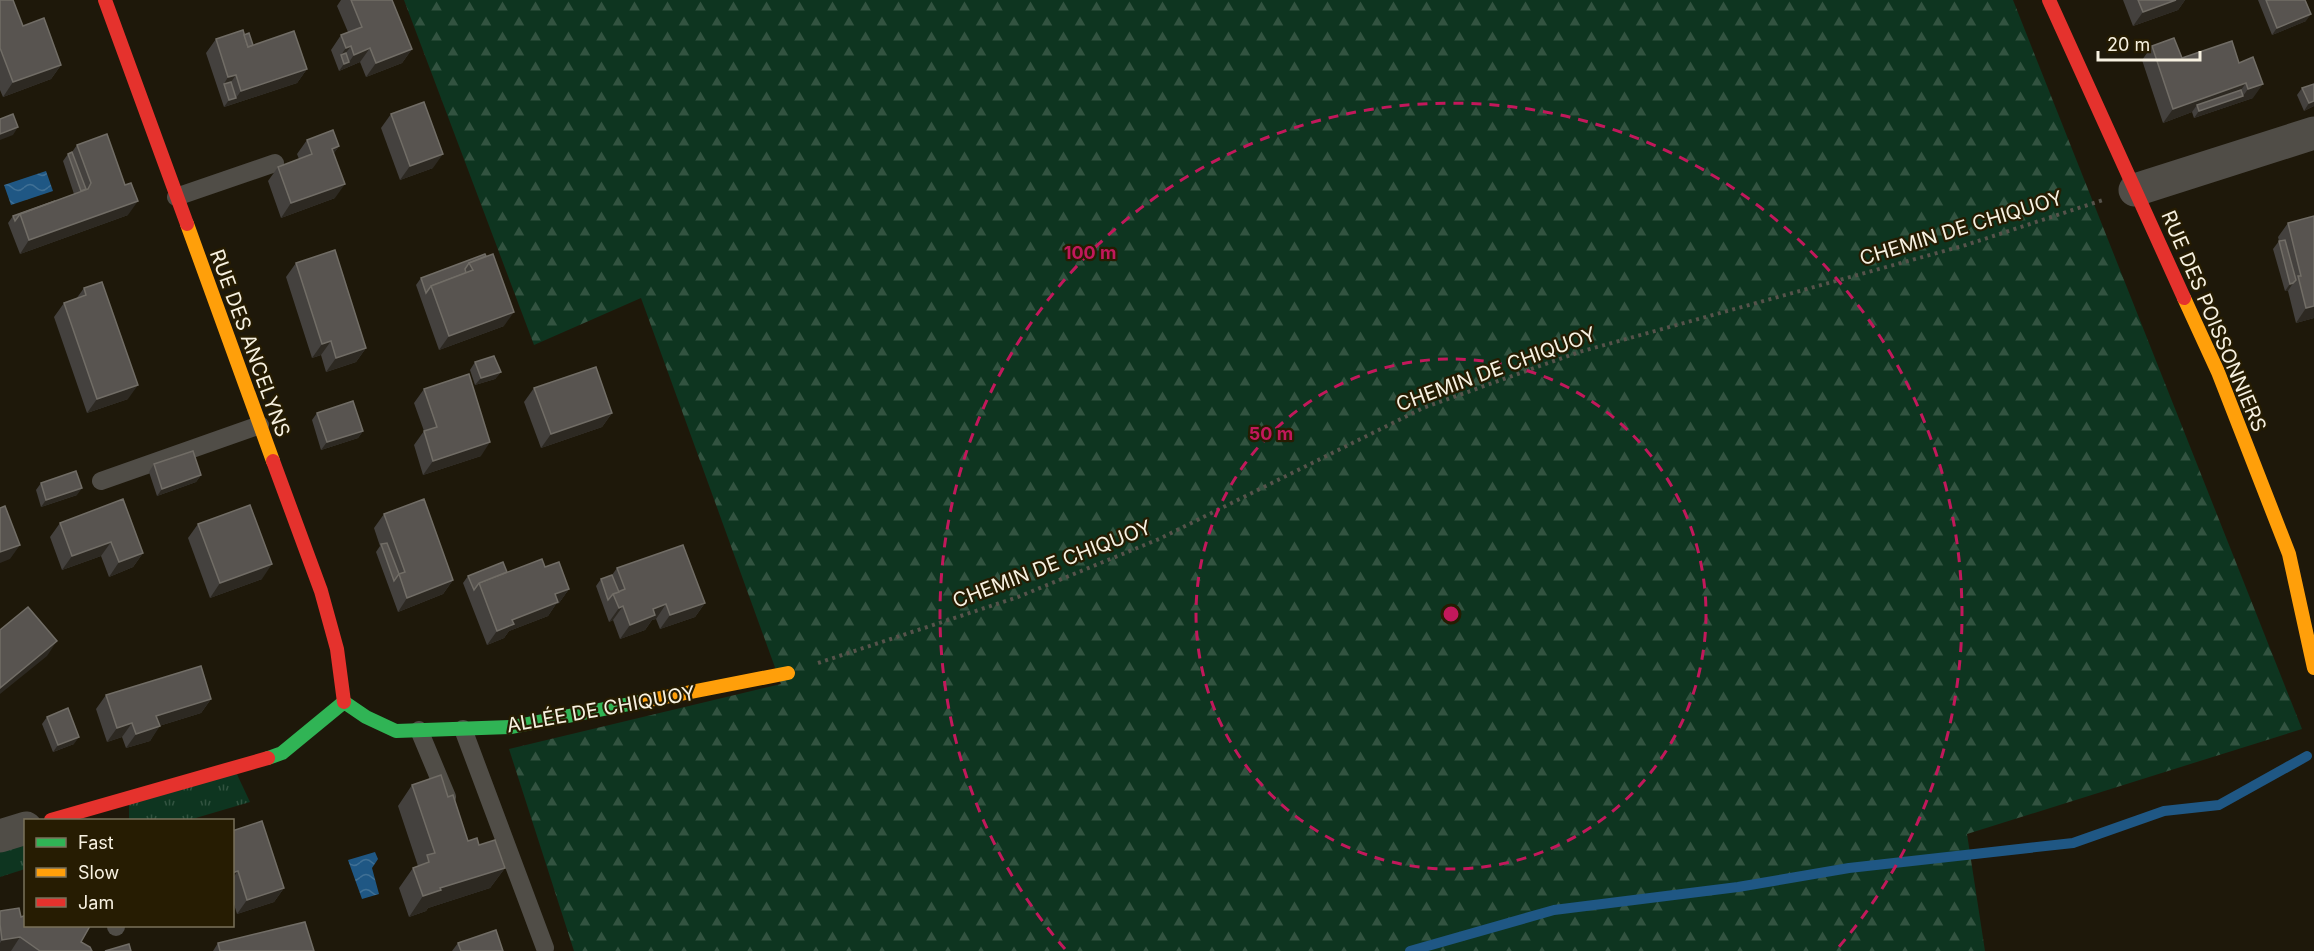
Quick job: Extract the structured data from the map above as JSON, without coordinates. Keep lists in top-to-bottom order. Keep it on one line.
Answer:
{"streets":{"street":["RUE DES POISSONNIERS","RUE DES ANCELYNS","ALLÉE DE CHIQUOY"],"path":["CHEMIN DE CHIQUOY"]},"crossings":[["CHEMIN DE CHIQUOY","RUE DES POISSONNIERS"],["CHEMIN DE CHIQUOY","ALLÉE DE CHIQUOY"],["RUE DES ANCELYNS","ALLÉE DE CHIQUOY"]],"legend":["Fast","Slow","Jam"],"scale_bar":"20 m","rings":["100 m","50 m"]}
